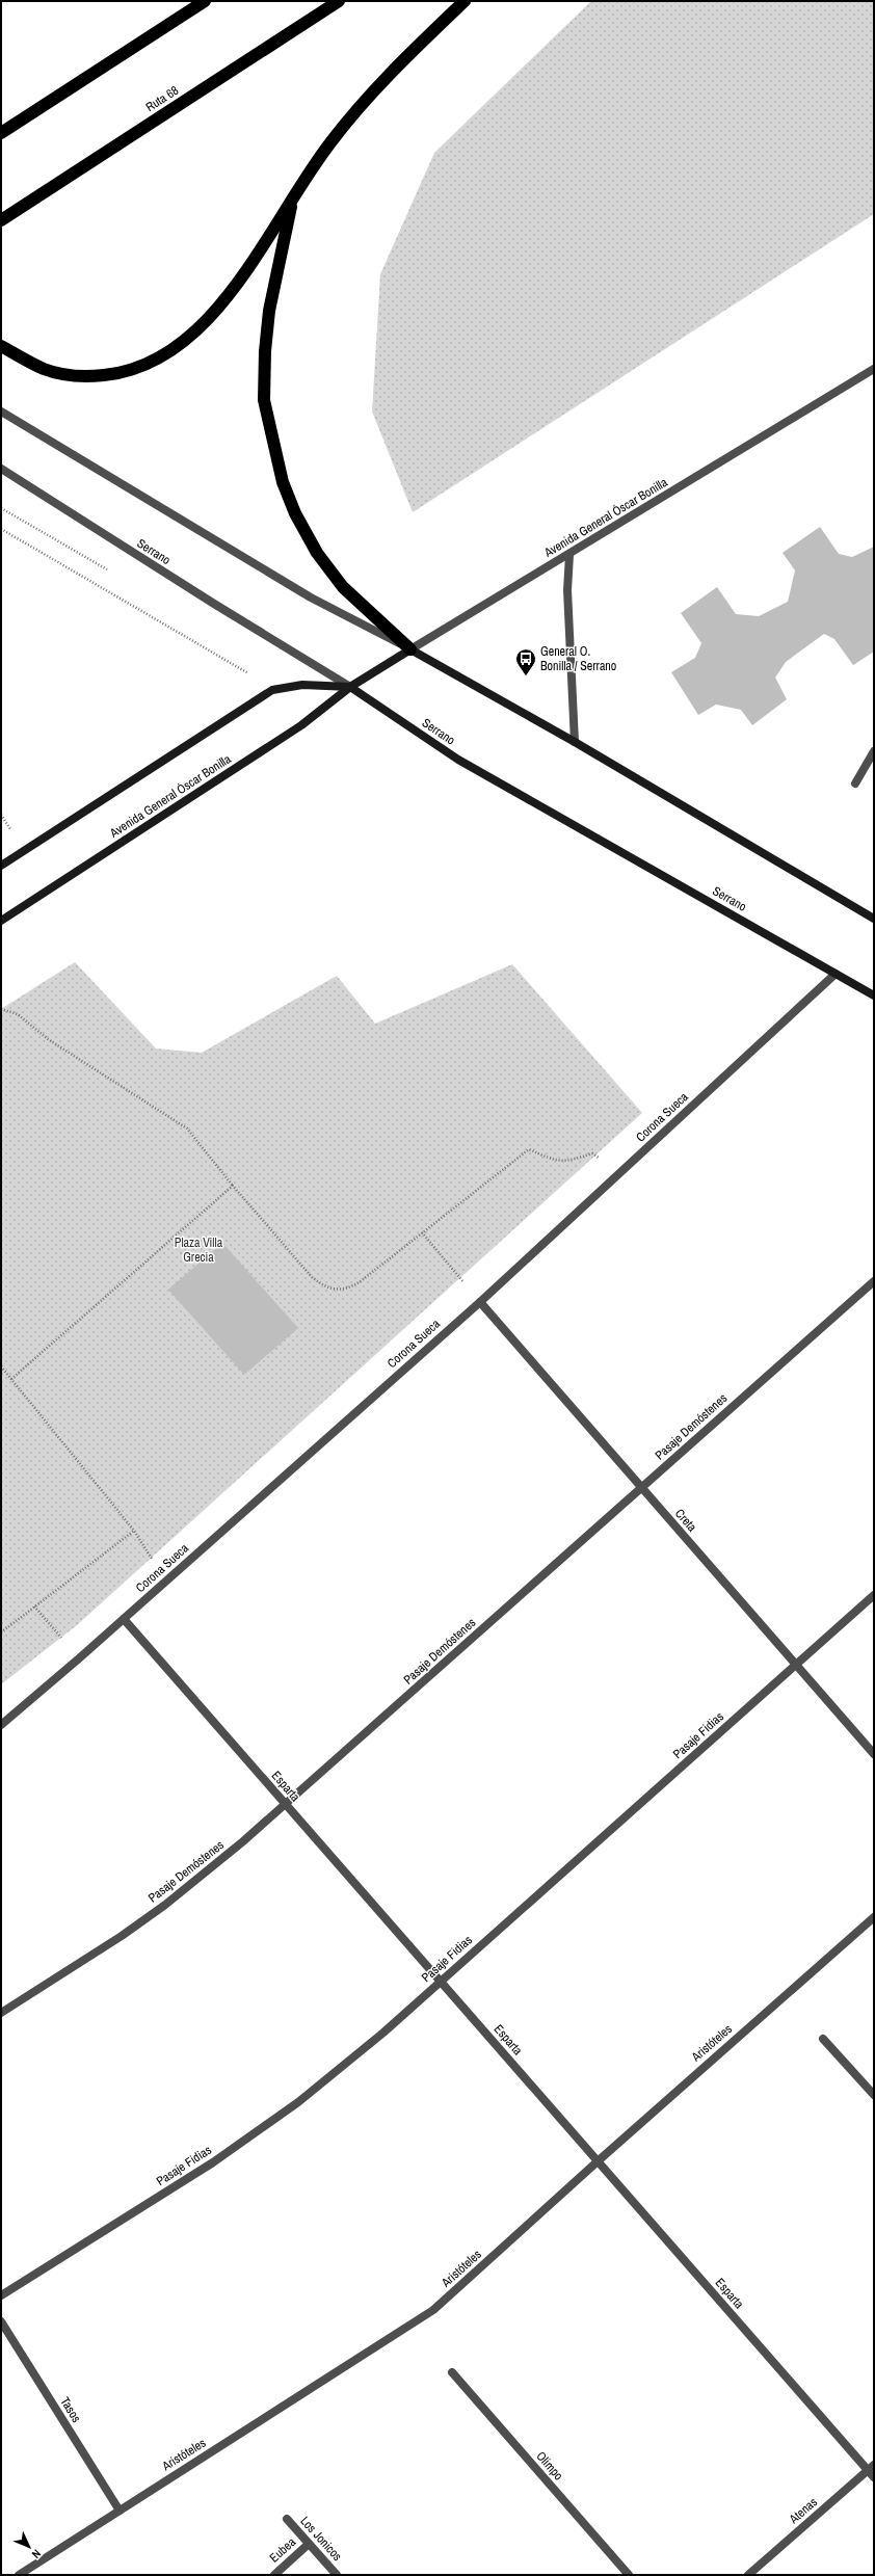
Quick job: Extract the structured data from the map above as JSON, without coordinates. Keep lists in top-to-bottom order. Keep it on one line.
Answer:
{"streets":{"highway":["Ruta 68"],"main road":["Avenida General Óscar Bonilla","Serrano"],"street":["Corona Sueca","Pasaje Demóstenes","Creta","Pasaje Fidias","Esparta","Aristóteles","Tasos","Olimpo","Atenas","Los Jonicos","Eubea"]},"crossings":[["Avenida General Óscar Bonilla","Serrano"],["Serrano","Corona Sueca"],["Corona Sueca","Creta"],["Corona Sueca","Esparta"],["Pasaje Demóstenes","Creta"],["Pasaje Demóstenes","Esparta"],["Creta","Pasaje Fidias"],["Pasaje Fidias","Esparta"],["Esparta","Aristóteles"],["Esparta","Atenas"],["Aristóteles","Tasos"],["Los Jonicos","Eubea"]],"parks":["Plaza Villa Grecia"],"places":{"bus stop":["General O. Bonilla / Serrano"]},"north":"bottom right"}
